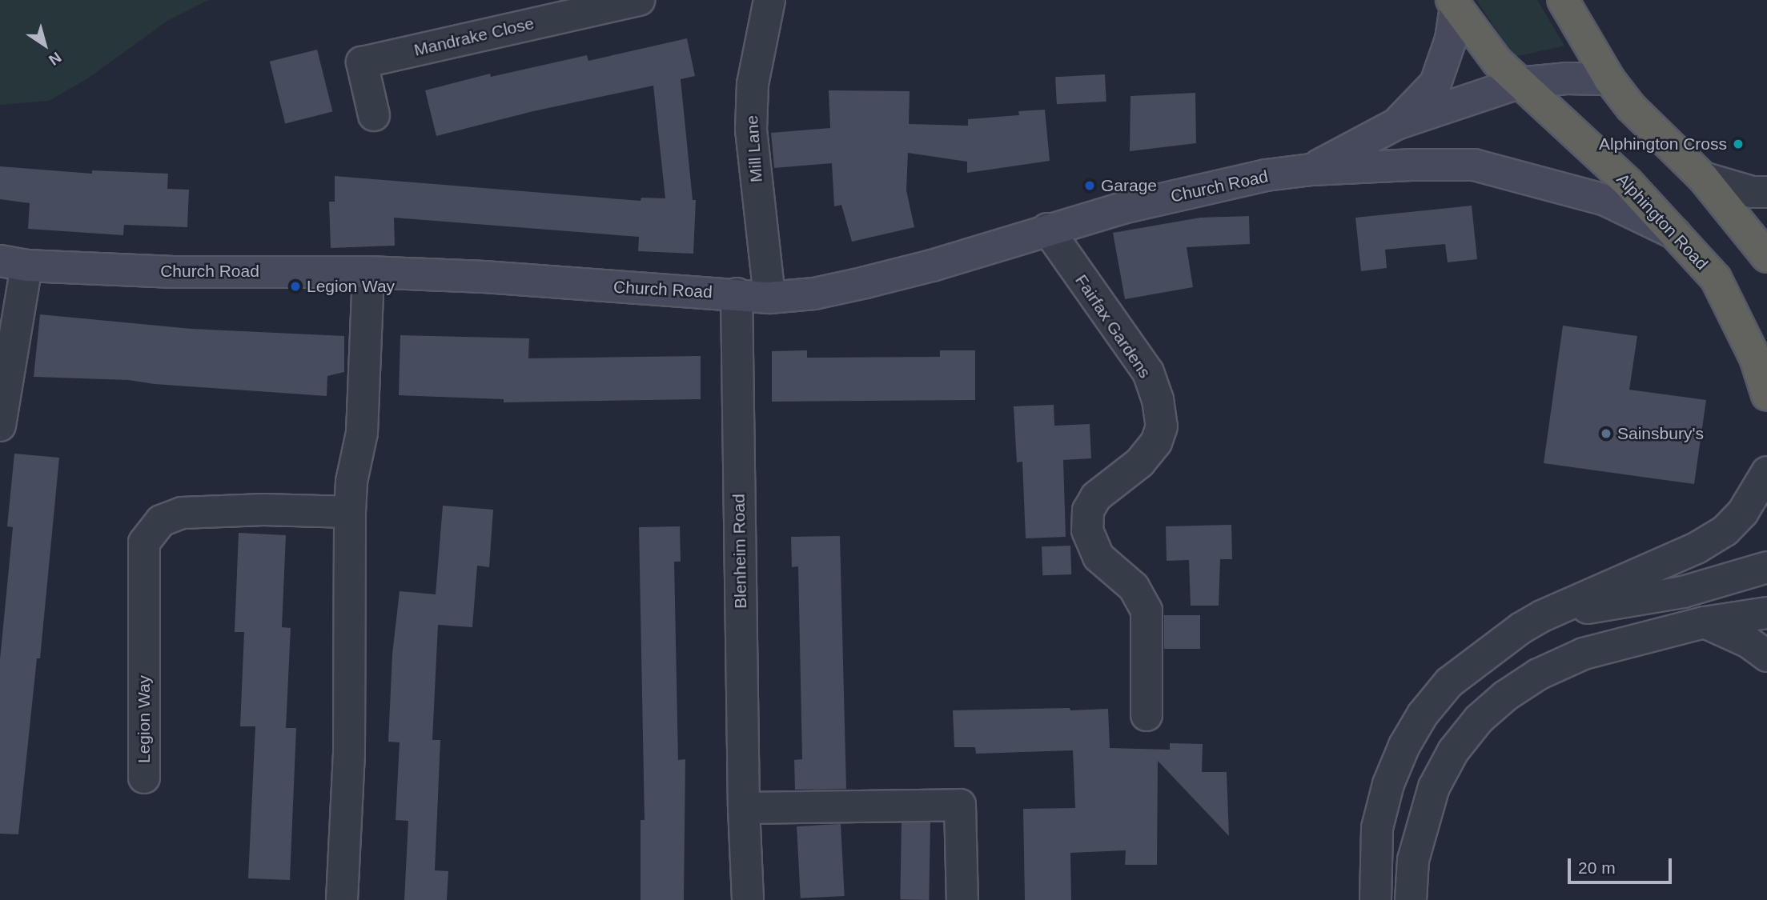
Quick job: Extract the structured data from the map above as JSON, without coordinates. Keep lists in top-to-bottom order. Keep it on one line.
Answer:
{"streets":{"highway":["Alphington Road"],"main road":["Church Road"],"street":["Mandrake Close","Mill Lane","Fairfax Gardens","Blenheim Road","Legion Way"]},"crossings":[["Mill Lane","Church Road"],["Church Road","Alphington Road"],["Church Road","Fairfax Gardens"],["Church Road","Blenheim Road"]],"places":["Alphington Cross","Garage","Legion Way","Sainsbury's"],"scale_bar":"20 m","north":"bottom right"}
